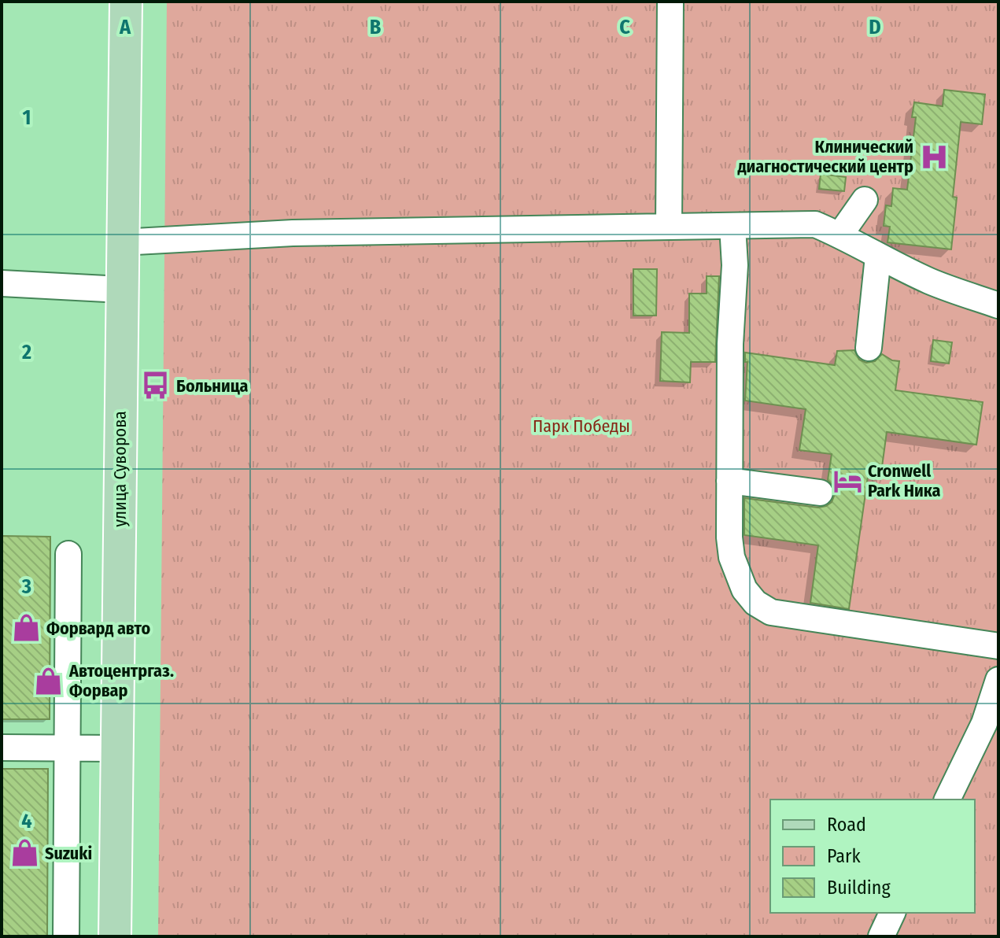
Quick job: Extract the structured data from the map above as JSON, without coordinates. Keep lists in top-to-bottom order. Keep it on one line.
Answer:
{"streets":{"main road":["улица Суворова"]},"parks":["Парк Победы"],"places":{"hospital":["Клинический диагностический центр"],"bus stop":["Больница"],"hotel":["Cronwell Park Ника"],"shop":["Форвард авто","Автоцентргаз. Форвар","Suzuki"]},"legend":["Road","Park","Building"],"grid":{"columns":["A","B","C","D"],"rows":["1","2","3","4"]}}
